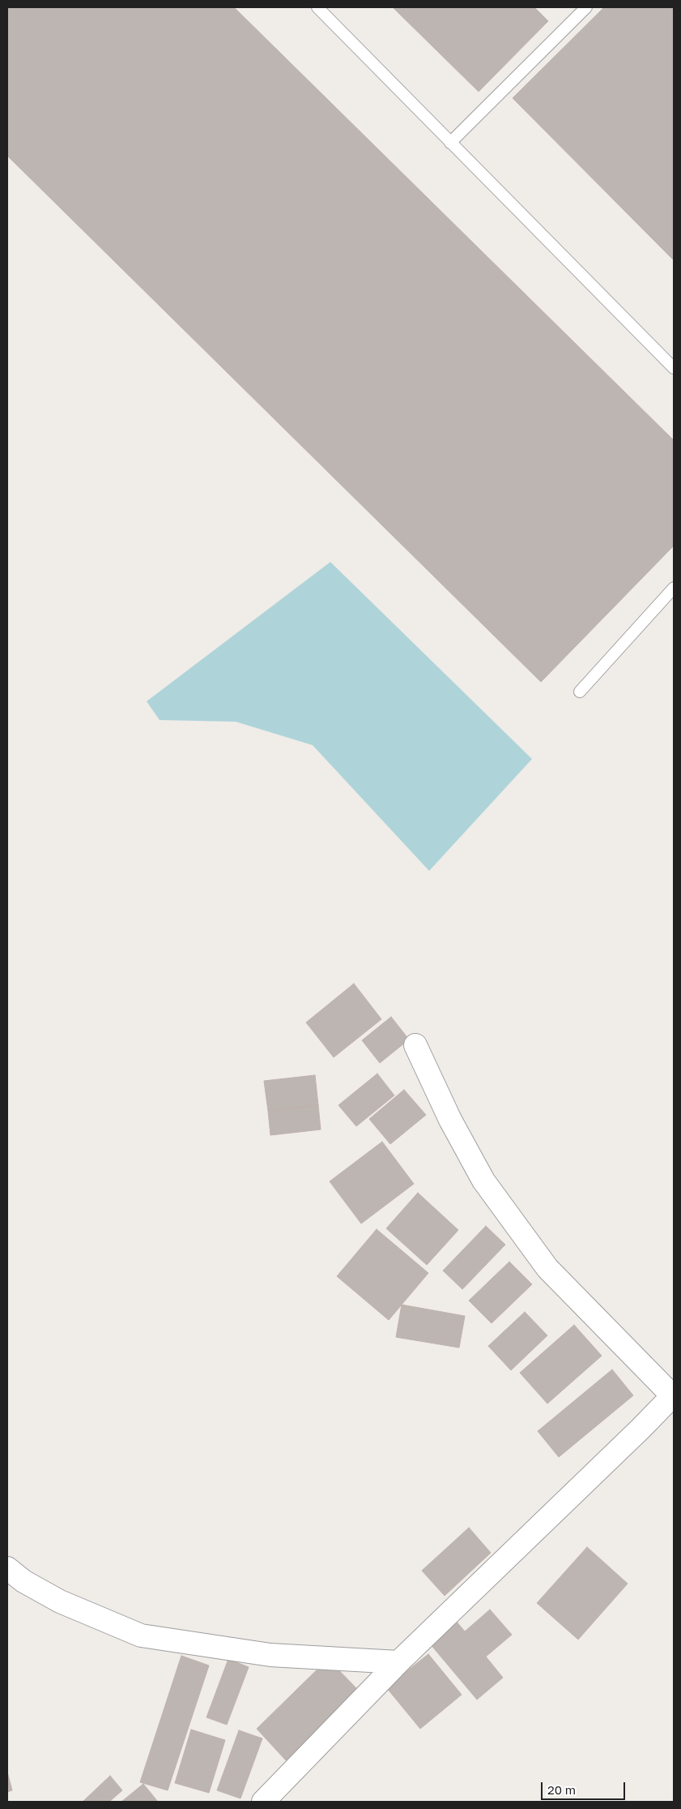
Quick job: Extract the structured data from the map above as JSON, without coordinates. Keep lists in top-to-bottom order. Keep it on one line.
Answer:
{"scale_bar":"20 m"}
